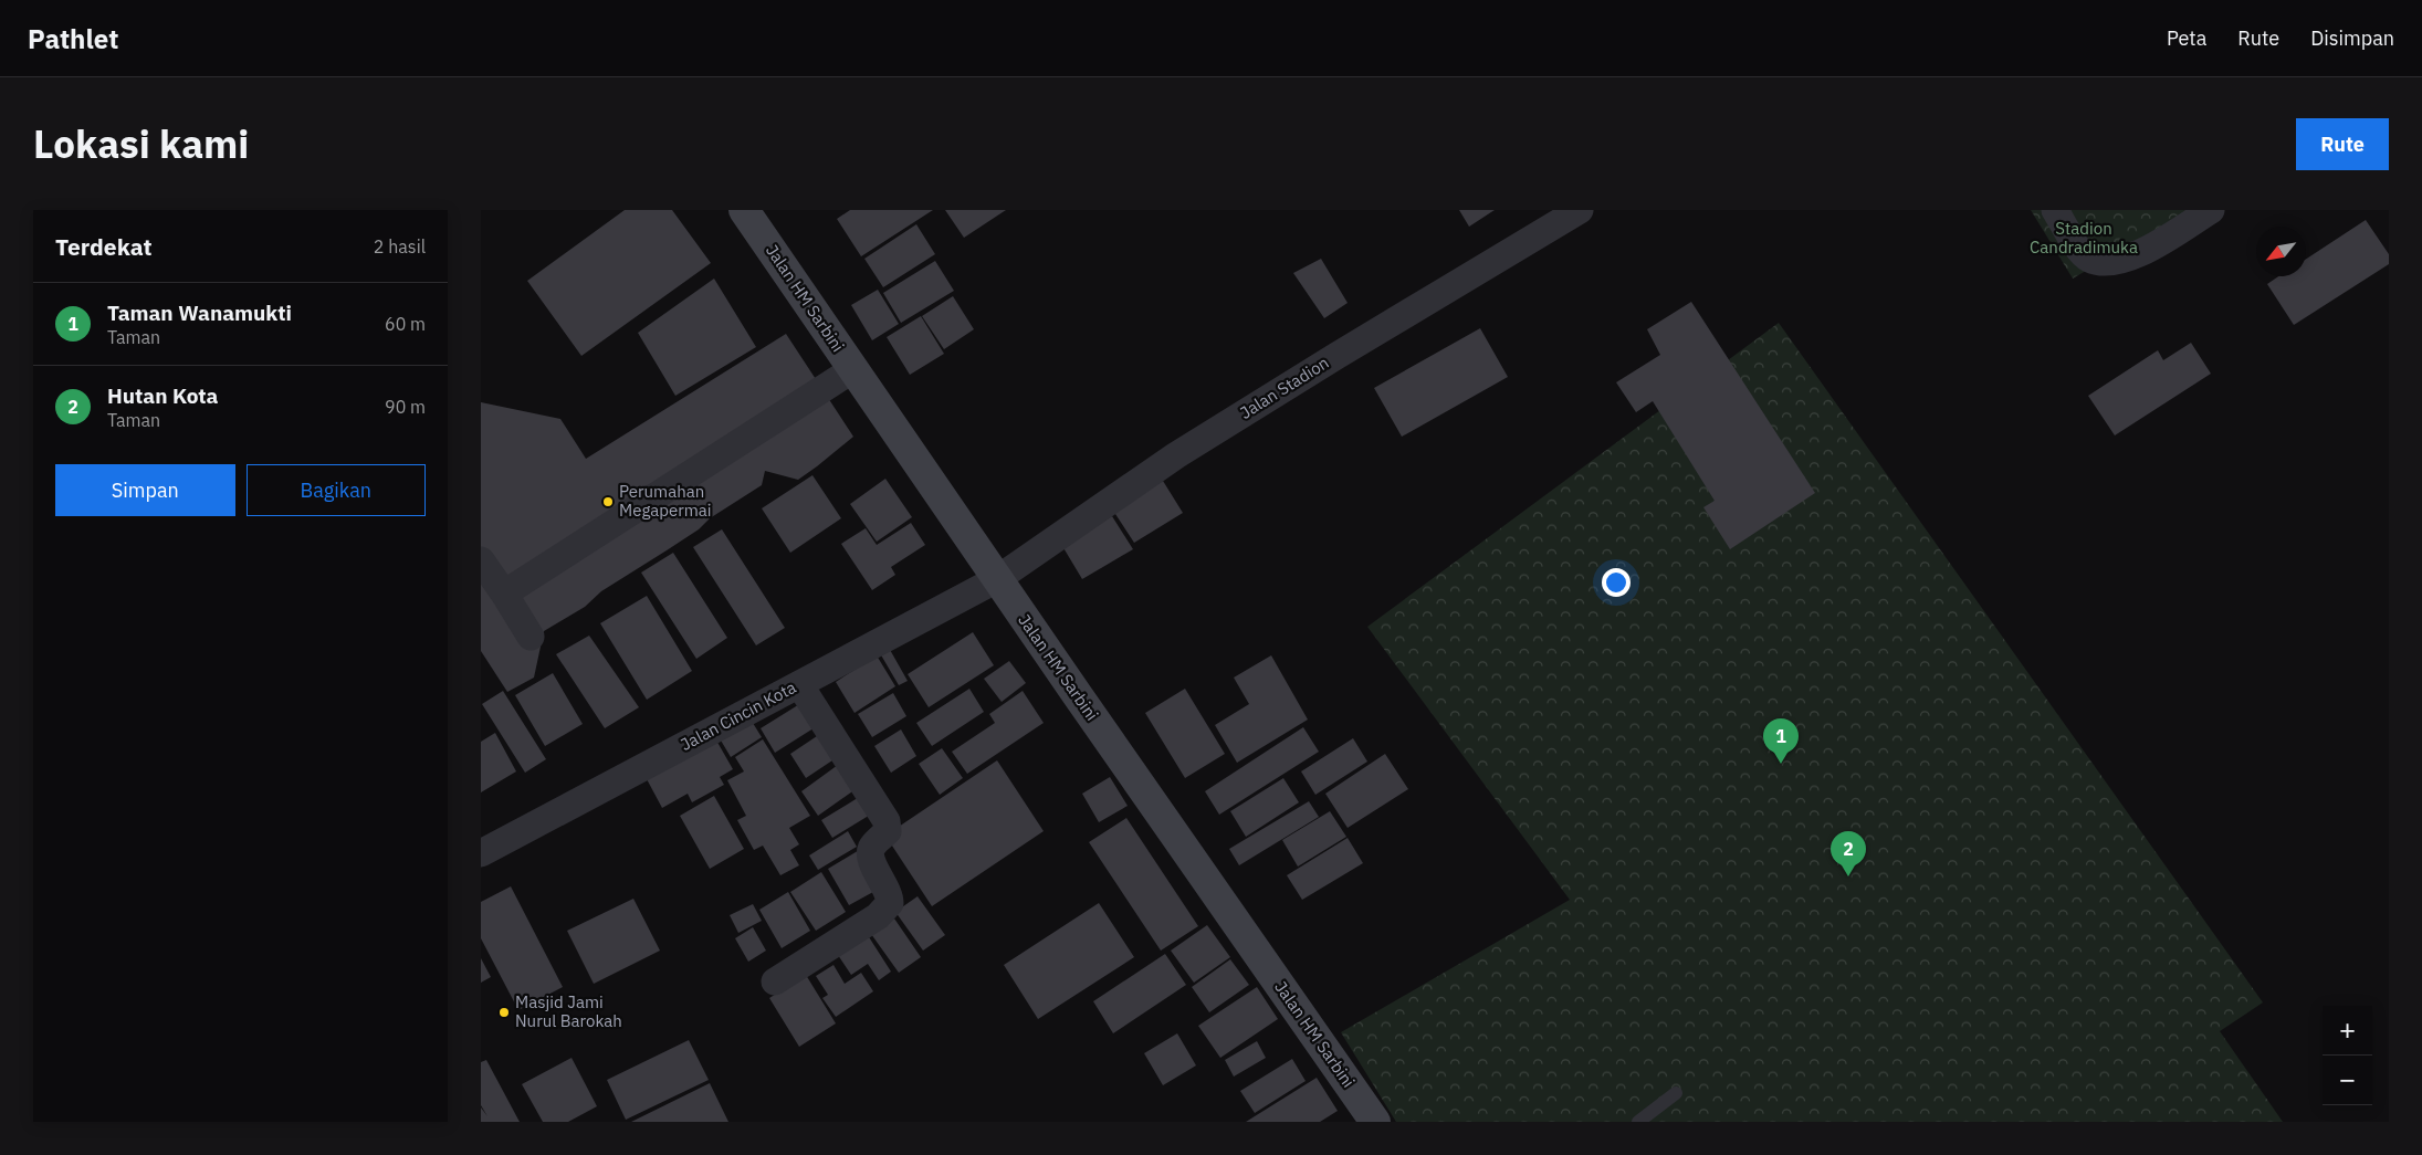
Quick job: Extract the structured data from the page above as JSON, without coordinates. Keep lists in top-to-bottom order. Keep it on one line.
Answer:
{"streets":{"main road":["Jalan HM Sarbini"],"street":["Jalan Stadion","Jalan Cincin Kota"]},"crossings":[["Jalan HM Sarbini","Jalan Stadion"],["Jalan HM Sarbini","Jalan Cincin Kota"],["Jalan Stadion","Jalan Cincin Kota"]],"parks":["Stadion Candradimuka"],"places":["Perumahan Megapermai","Masjid Jami Nurul Barokah"],"north":"bottom left","page":{"header":"Pathlet","nav":["Peta","Rute","Disimpan"],"title":"Lokasi kami","buttons":["Rute",["Simpan","Bagikan"]],"heading":["Terdekat","2 hasil"],"list":[{"mark":"1","name":"Taman Wanamukti","note":"Taman","value":"60 m"},{"mark":"2","name":"Hutan Kota","note":"Taman","value":"90 m"}],"pins":["1","2"],"map_buttons":["+","−"]}}
